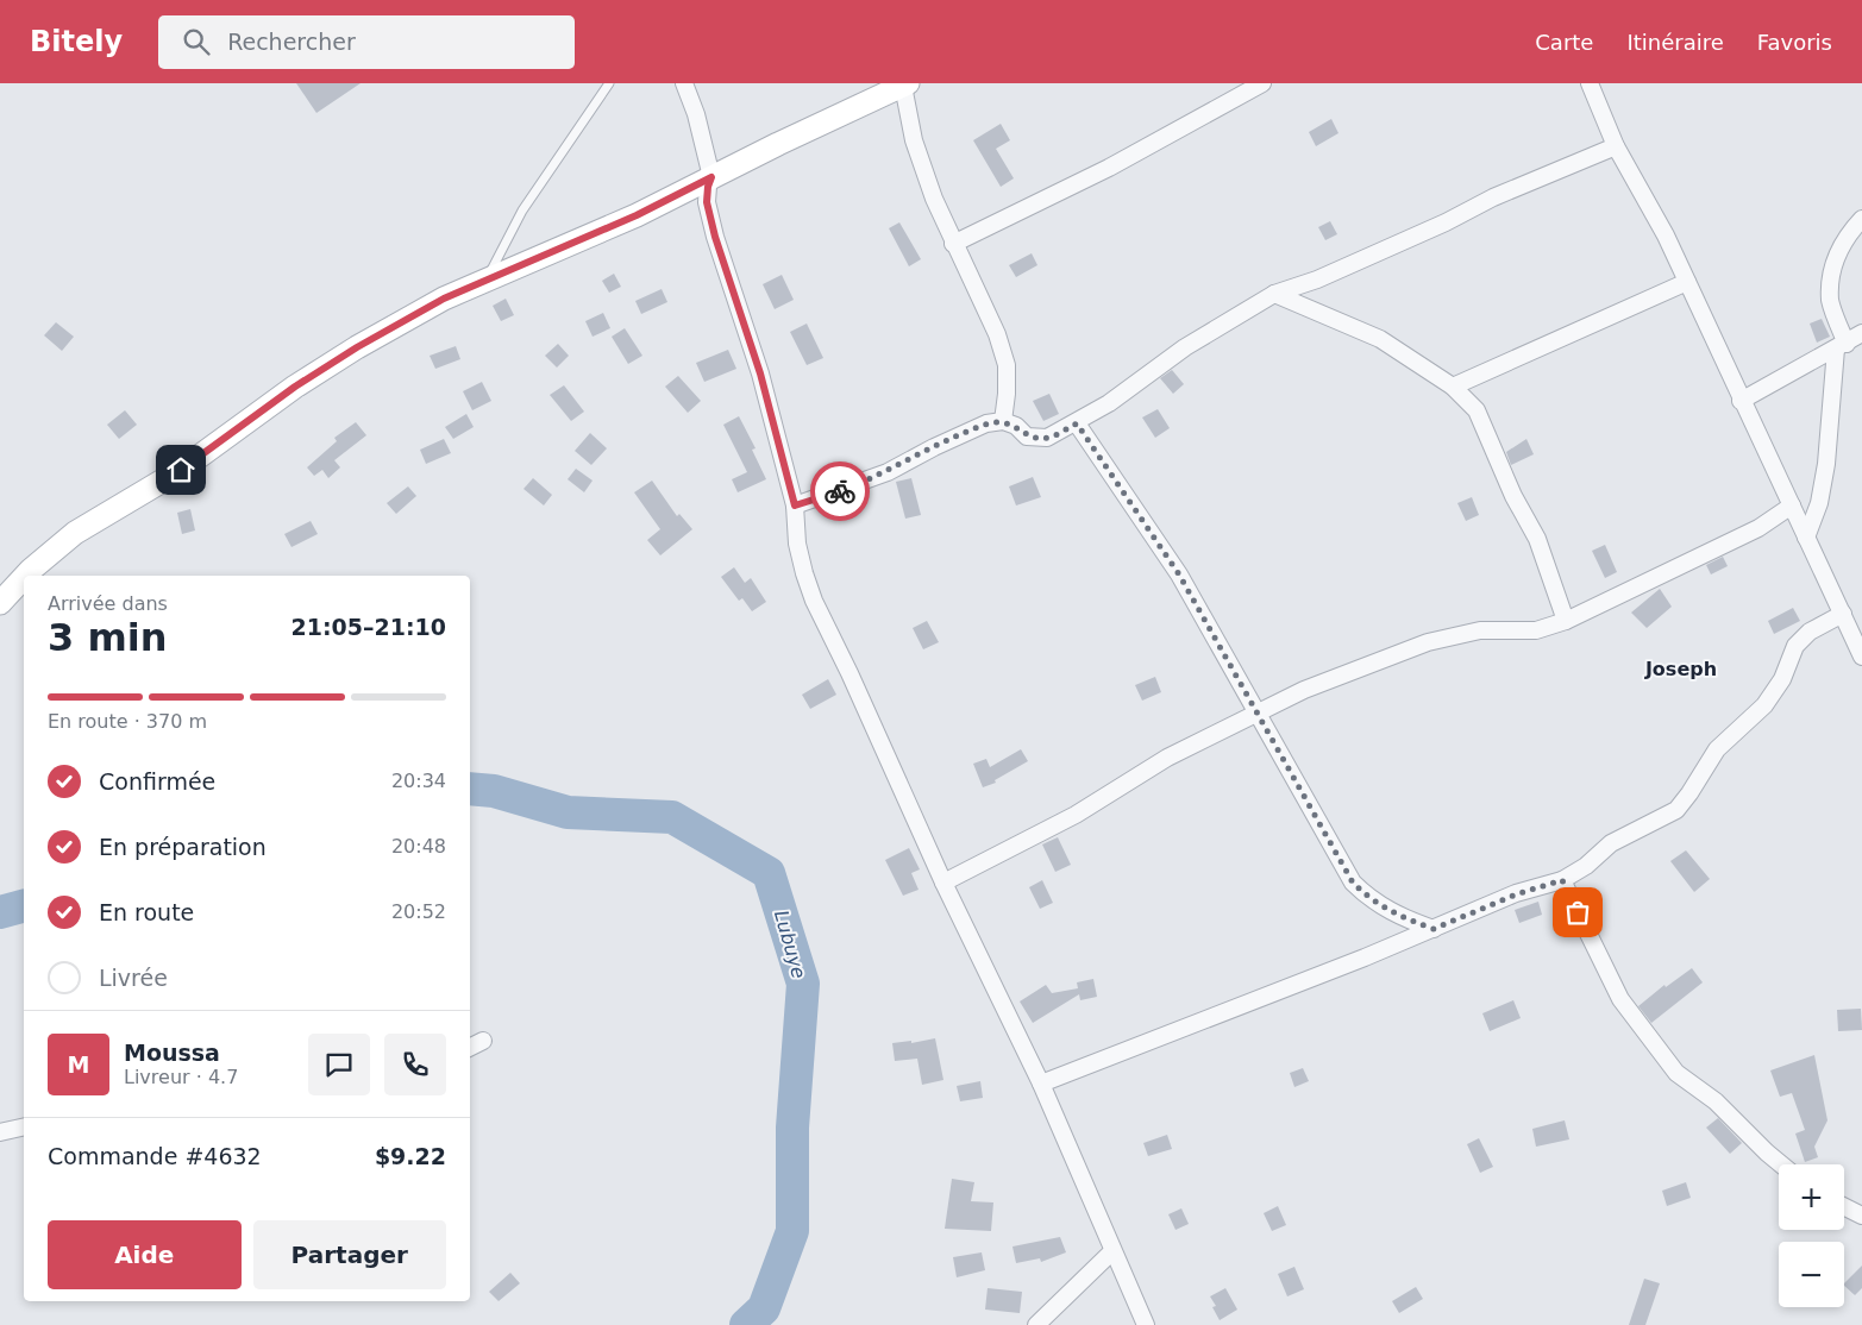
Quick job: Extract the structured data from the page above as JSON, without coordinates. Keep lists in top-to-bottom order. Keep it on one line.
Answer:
{"districts":["Joseph"],"water":["Lubuye"],"page":{"header":"Bitely","search":"Rechercher","nav":["Carte","Itinéraire","Favoris"],"heading":["3 min","Arrivée dans","21:05–21:10"],"panel":["Moussa","Livreur · 4.7","Commande #4632","$9.22"],"bar":"En route · 370 m","list":[["Confirmée","20:34"],["En préparation","20:48"],["En route","20:52"],"Livrée"],"round":"M","map_buttons":["+","−"],"buttons":["Aide","Partager"]}}
